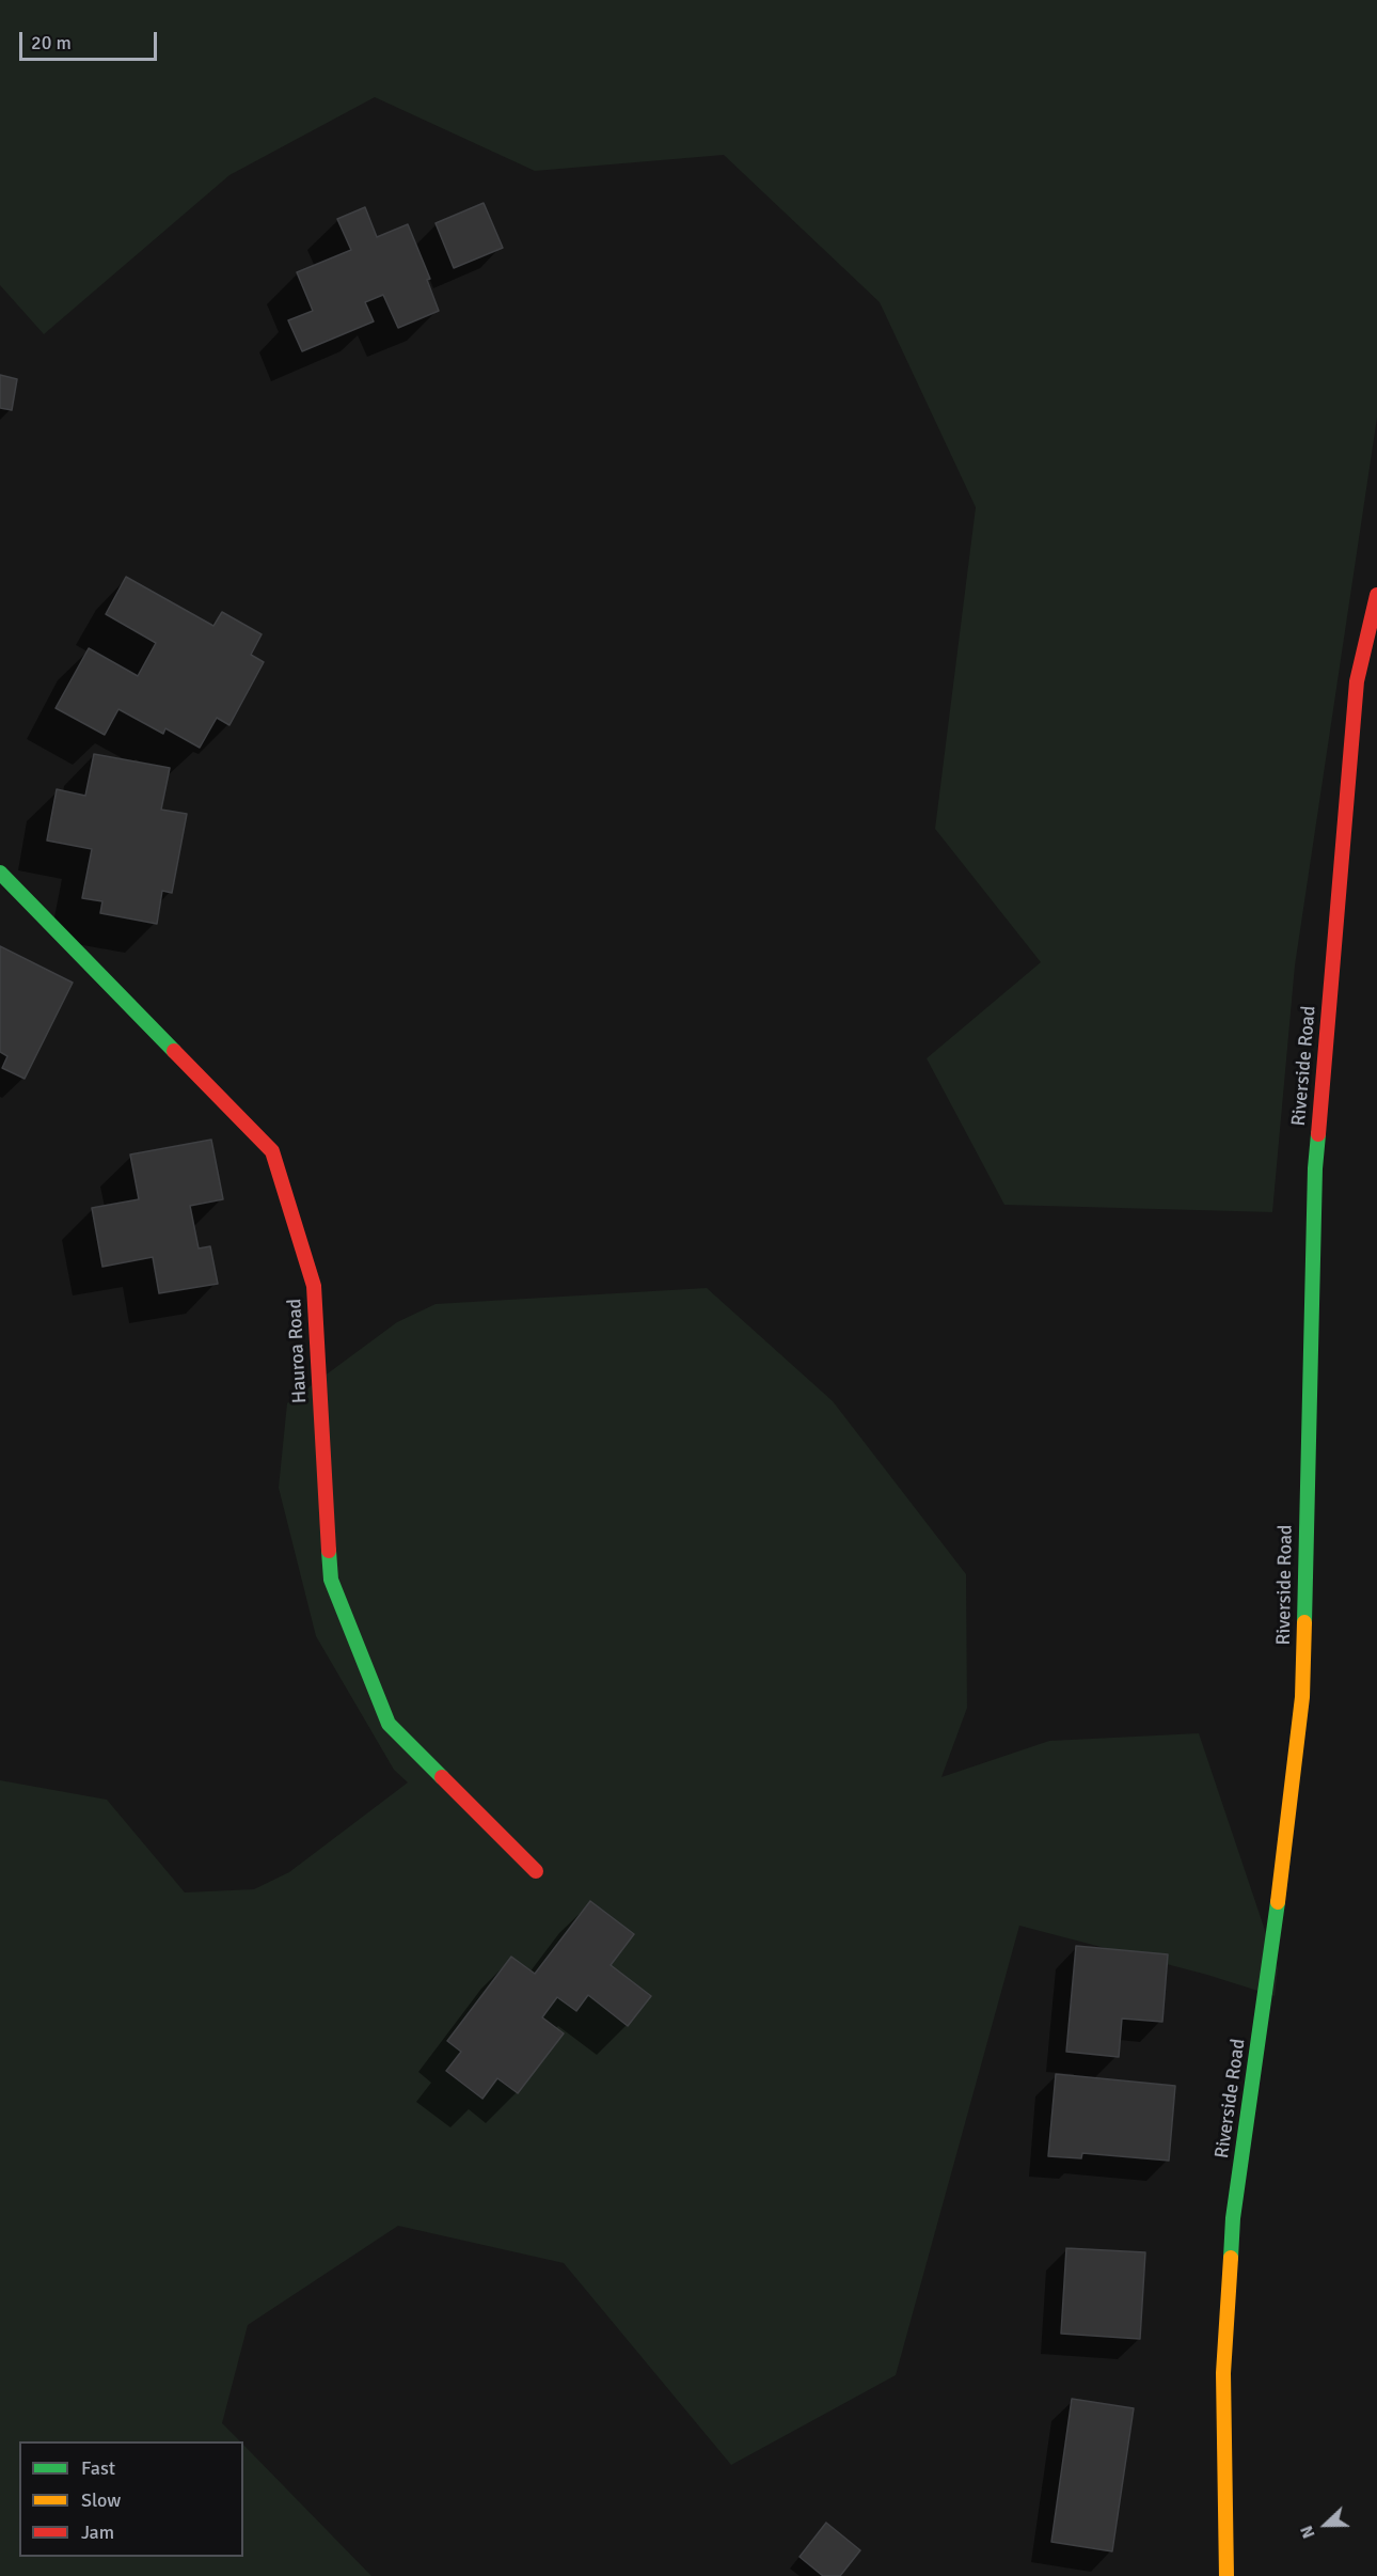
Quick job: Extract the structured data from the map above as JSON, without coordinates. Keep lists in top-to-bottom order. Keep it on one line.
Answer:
{"streets":{"street":["Riverside Road","Hauroa Road"]},"legend":["Fast","Slow","Jam"],"scale_bar":"20 m","north":"left"}
